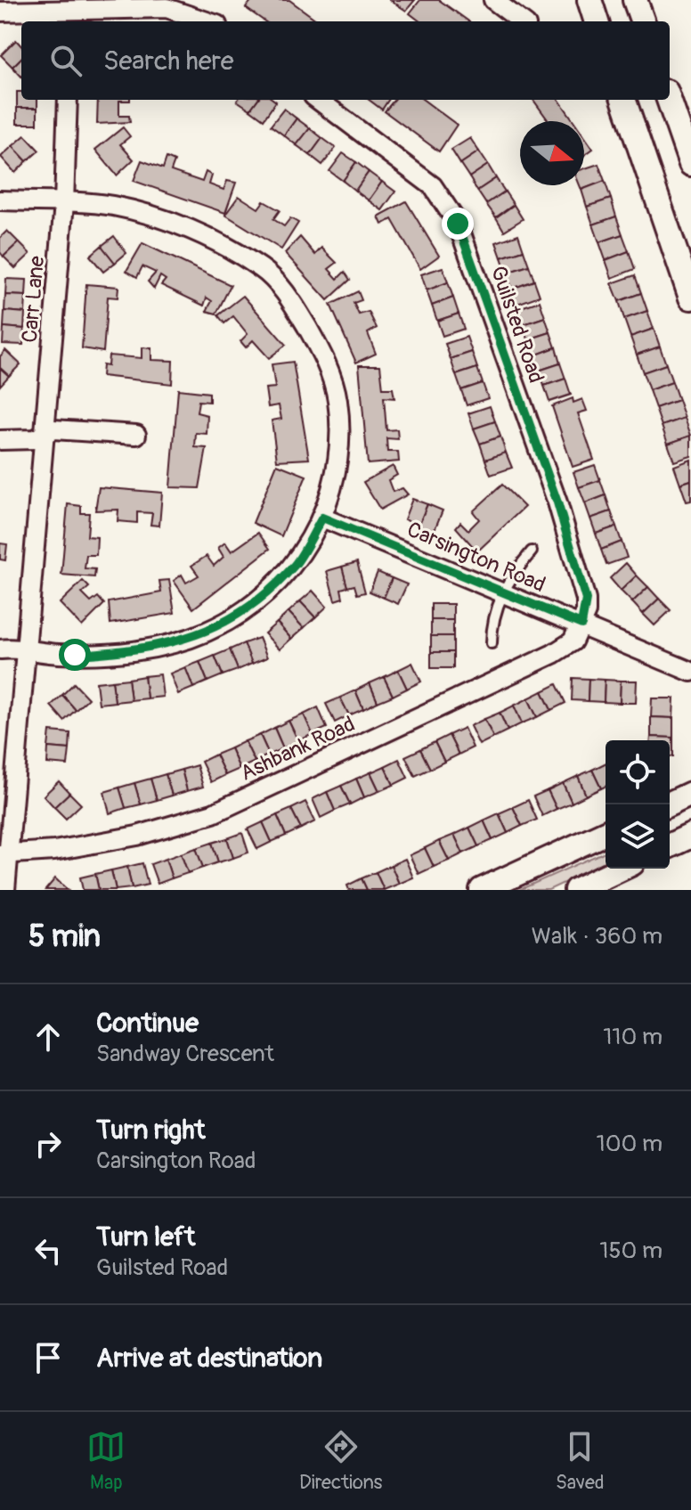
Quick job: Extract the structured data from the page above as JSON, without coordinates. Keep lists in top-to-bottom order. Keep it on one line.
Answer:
{"streets":{"street":["Carr Lane","Guilsted Road","Carsington Road","Ashbank Road"]},"crossings":[["Carr Lane","Ashbank Road"],["Guilsted Road","Carsington Road"],["Guilsted Road","Ashbank Road"],["Carsington Road","Ashbank Road"]],"north":"right","page":{"search":"Search here","heading":["5 min","Walk · 360 m"],"list":[["Continue","Sandway Crescent","110 m"],["Turn right","Carsington Road","100 m"],["Turn left","Guilsted Road","150 m"],"Arrive at destination"],"nav":["Map","Directions","Saved"]}}
